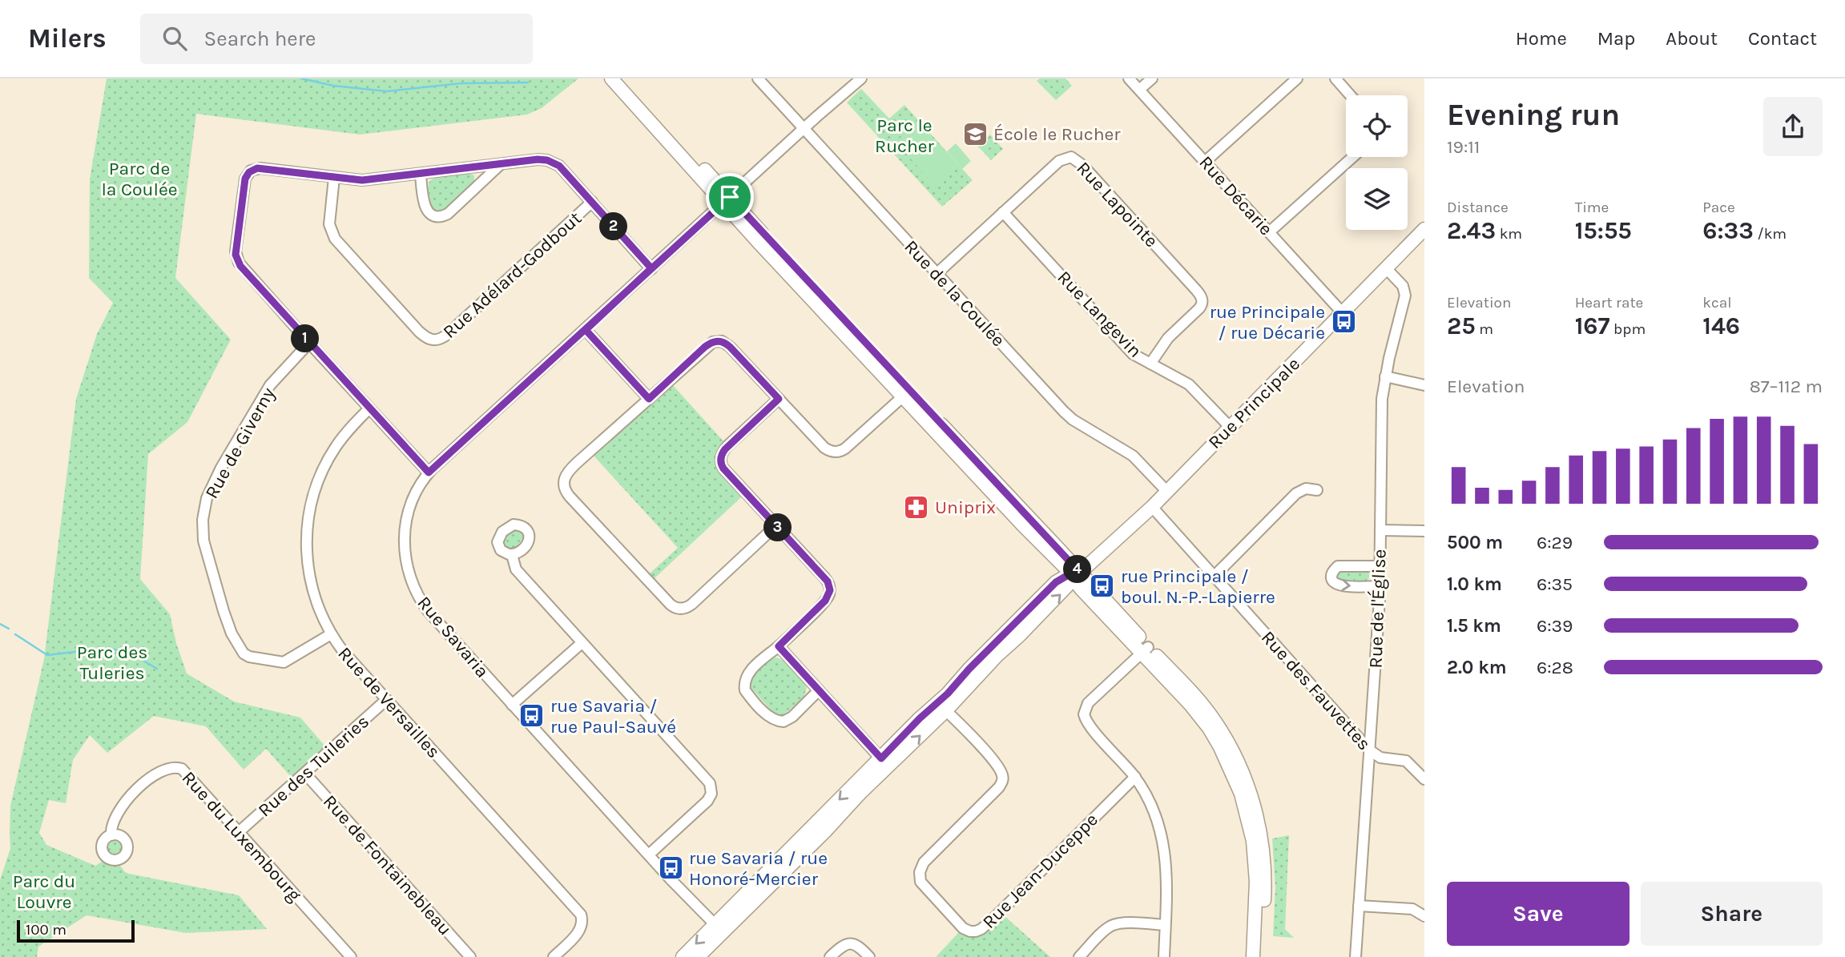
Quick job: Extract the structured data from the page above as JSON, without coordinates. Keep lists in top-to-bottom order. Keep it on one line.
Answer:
{"streets":{"street":["Rue Décarie","Rue Lapointe","Rue Adélard-Godbout","Rue de la Coulée","Rue Langevin","Rue Principale","Rue de Giverny","Rue de l'Église","Rue Savaria","Rue des Fauvettes","Rue de Versailles","Rue des Tuileries","Rue du Luxembourg","Rue de Fontainebleau","Rue Jean-Duceppe"]},"crossings":[["Rue Décarie","Rue Principale"],["Rue Lapointe","Rue de la Coulée"],["Rue Lapointe","Rue Langevin"],["Rue de la Coulée","Rue Principale"],["Rue de la Coulée","Rue Savaria"],["Rue Langevin","Rue Principale"],["Rue Principale","Rue de l'Église"],["Rue Principale","Rue Savaria"],["Rue Principale","Rue des Fauvettes"],["Rue Principale","Rue Jean-Duceppe"],["Rue de Giverny","Rue de Versailles"],["Rue de l'Église","Rue des Fauvettes"],["Rue de Versailles","Rue des Tuileries"],["Rue des Tuileries","Rue du Luxembourg"],["Rue des Tuileries","Rue de Fontainebleau"]],"parks":["Parc le Rucher","Parc de la Coulée","Parc des Tuleries","Parc du Louvre"],"places":{"school or university":["École le Rucher"],"bus stop":["rue Principale / rue Décarie","rue Principale / boul. N.-P.-Lapierre","rue Savaria / rue Paul-Sauvé","rue Savaria / rue Honoré-Mercier"],"pharmacy":["Uniprix"]},"scale_bar":"100 m","page":{"header":"Milers","search":"Search here","nav":["Home","Map","About","Contact"],"heading":["Evening run","19:11"],"stats":[["Distance","2.43 km"],["Time","15:55"],["Pace","6:33 /km"],["Elevation","25 m"],["Heart rate","167 bpm"],["kcal","146"]],"pins":["2","1","3","4"],"chart":["Elevation","87–112 m"],"list":[{"name":"500 m","note":"6:29"},{"name":"1.0 km","note":"6:35"},{"name":"1.5 km","note":"6:39"},{"name":"2.0 km","note":"6:28"}],"buttons":["Save","Share"],"scale":"100 m"}}
